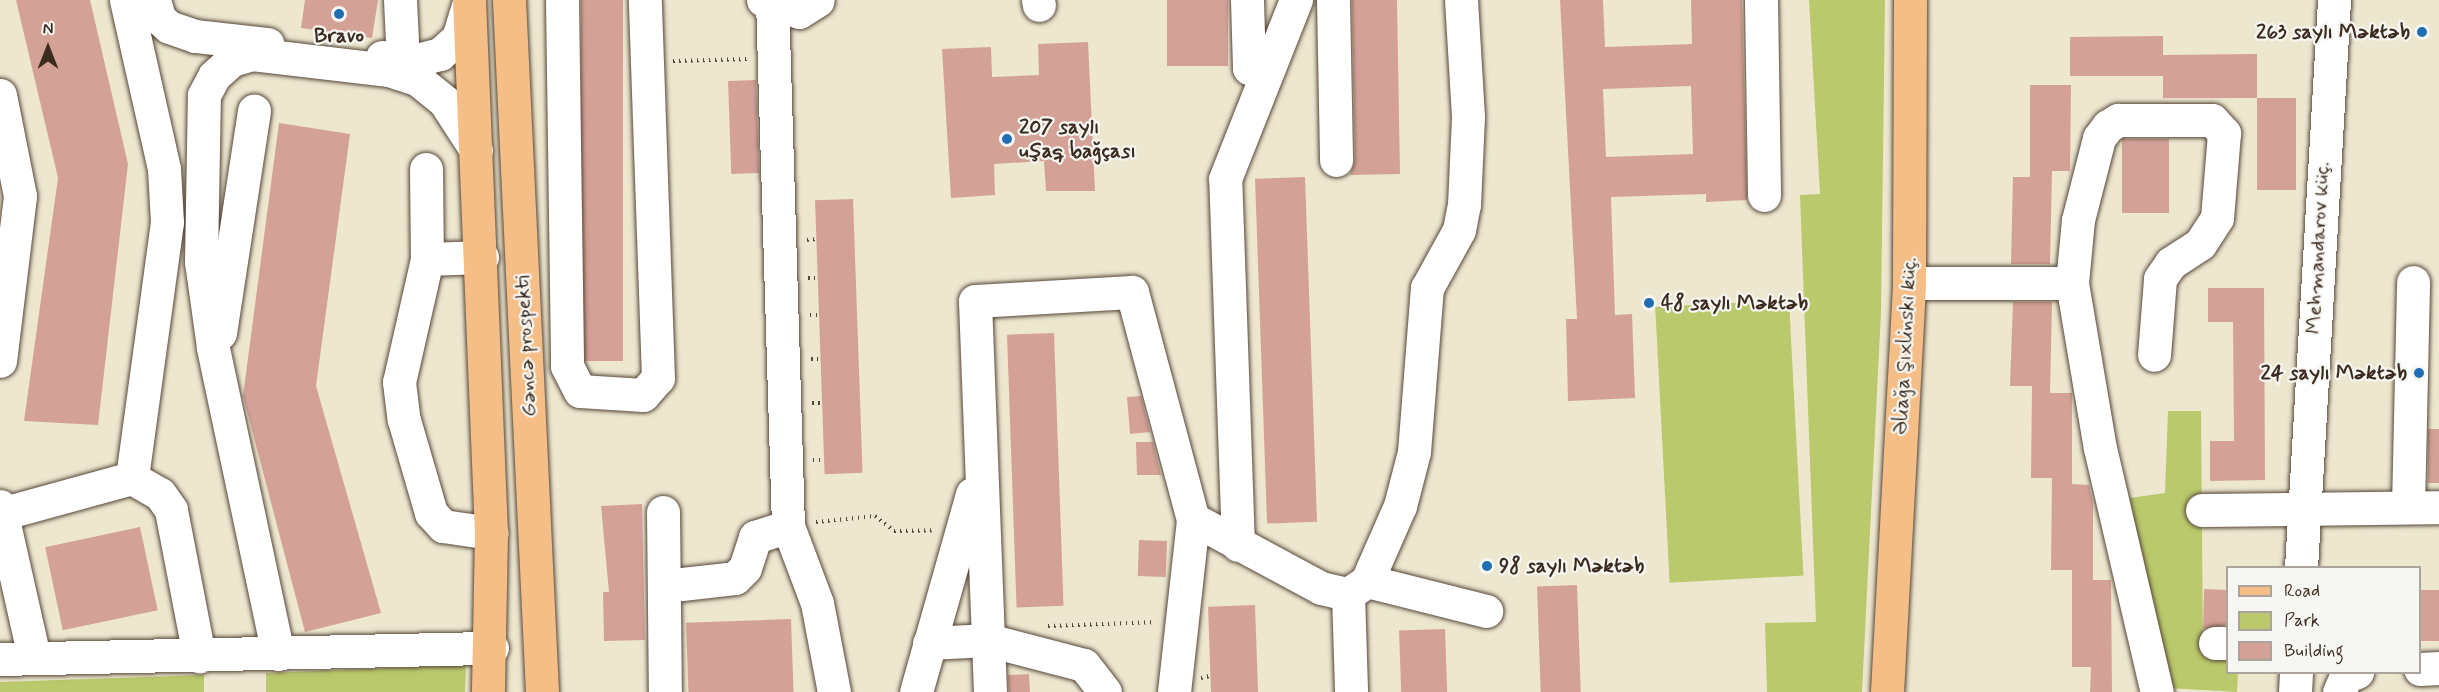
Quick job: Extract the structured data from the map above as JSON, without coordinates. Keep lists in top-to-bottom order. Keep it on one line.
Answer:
{"streets":{"main road":["Gəncə prospekti","Əliağa Şıxlinski küç."],"street":["Mehmandarov küç."]},"places":["Bravo","263 saylı Məktəb","207 saylı uşaq bağçası","48 saylı Məktəb","24 saylı Məktəb","98 saylı Məktəb"],"legend":["Road","Park","Building"],"north":"top"}
